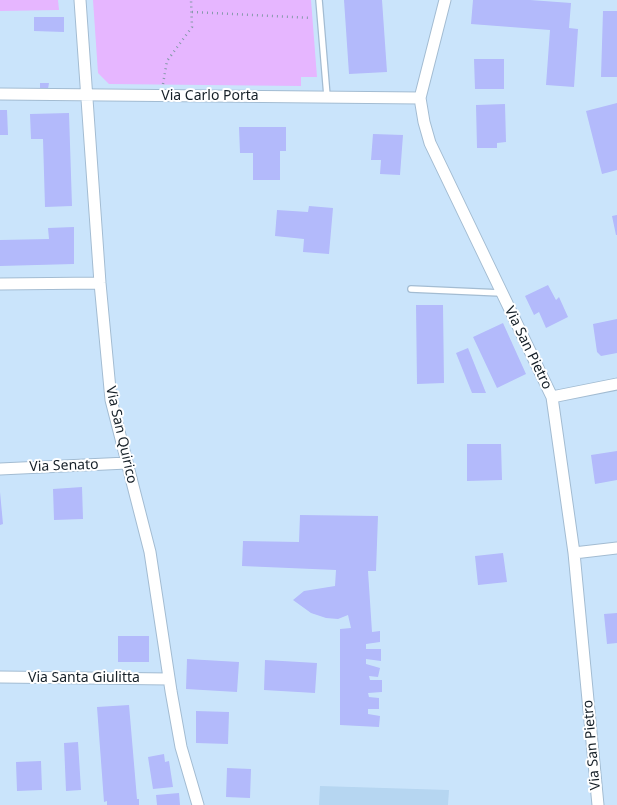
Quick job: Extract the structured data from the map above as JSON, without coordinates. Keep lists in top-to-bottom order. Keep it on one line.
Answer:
{"streets":{"street":["Via Carlo Porta","Via San Pietro","Via San Quirico","Via Senato","Via Santa Giulitta"]},"crossings":[["Via Carlo Porta","Via San Pietro"],["Via Carlo Porta","Via San Quirico"],["Via San Quirico","Via Senato"],["Via San Quirico","Via Santa Giulitta"]]}
